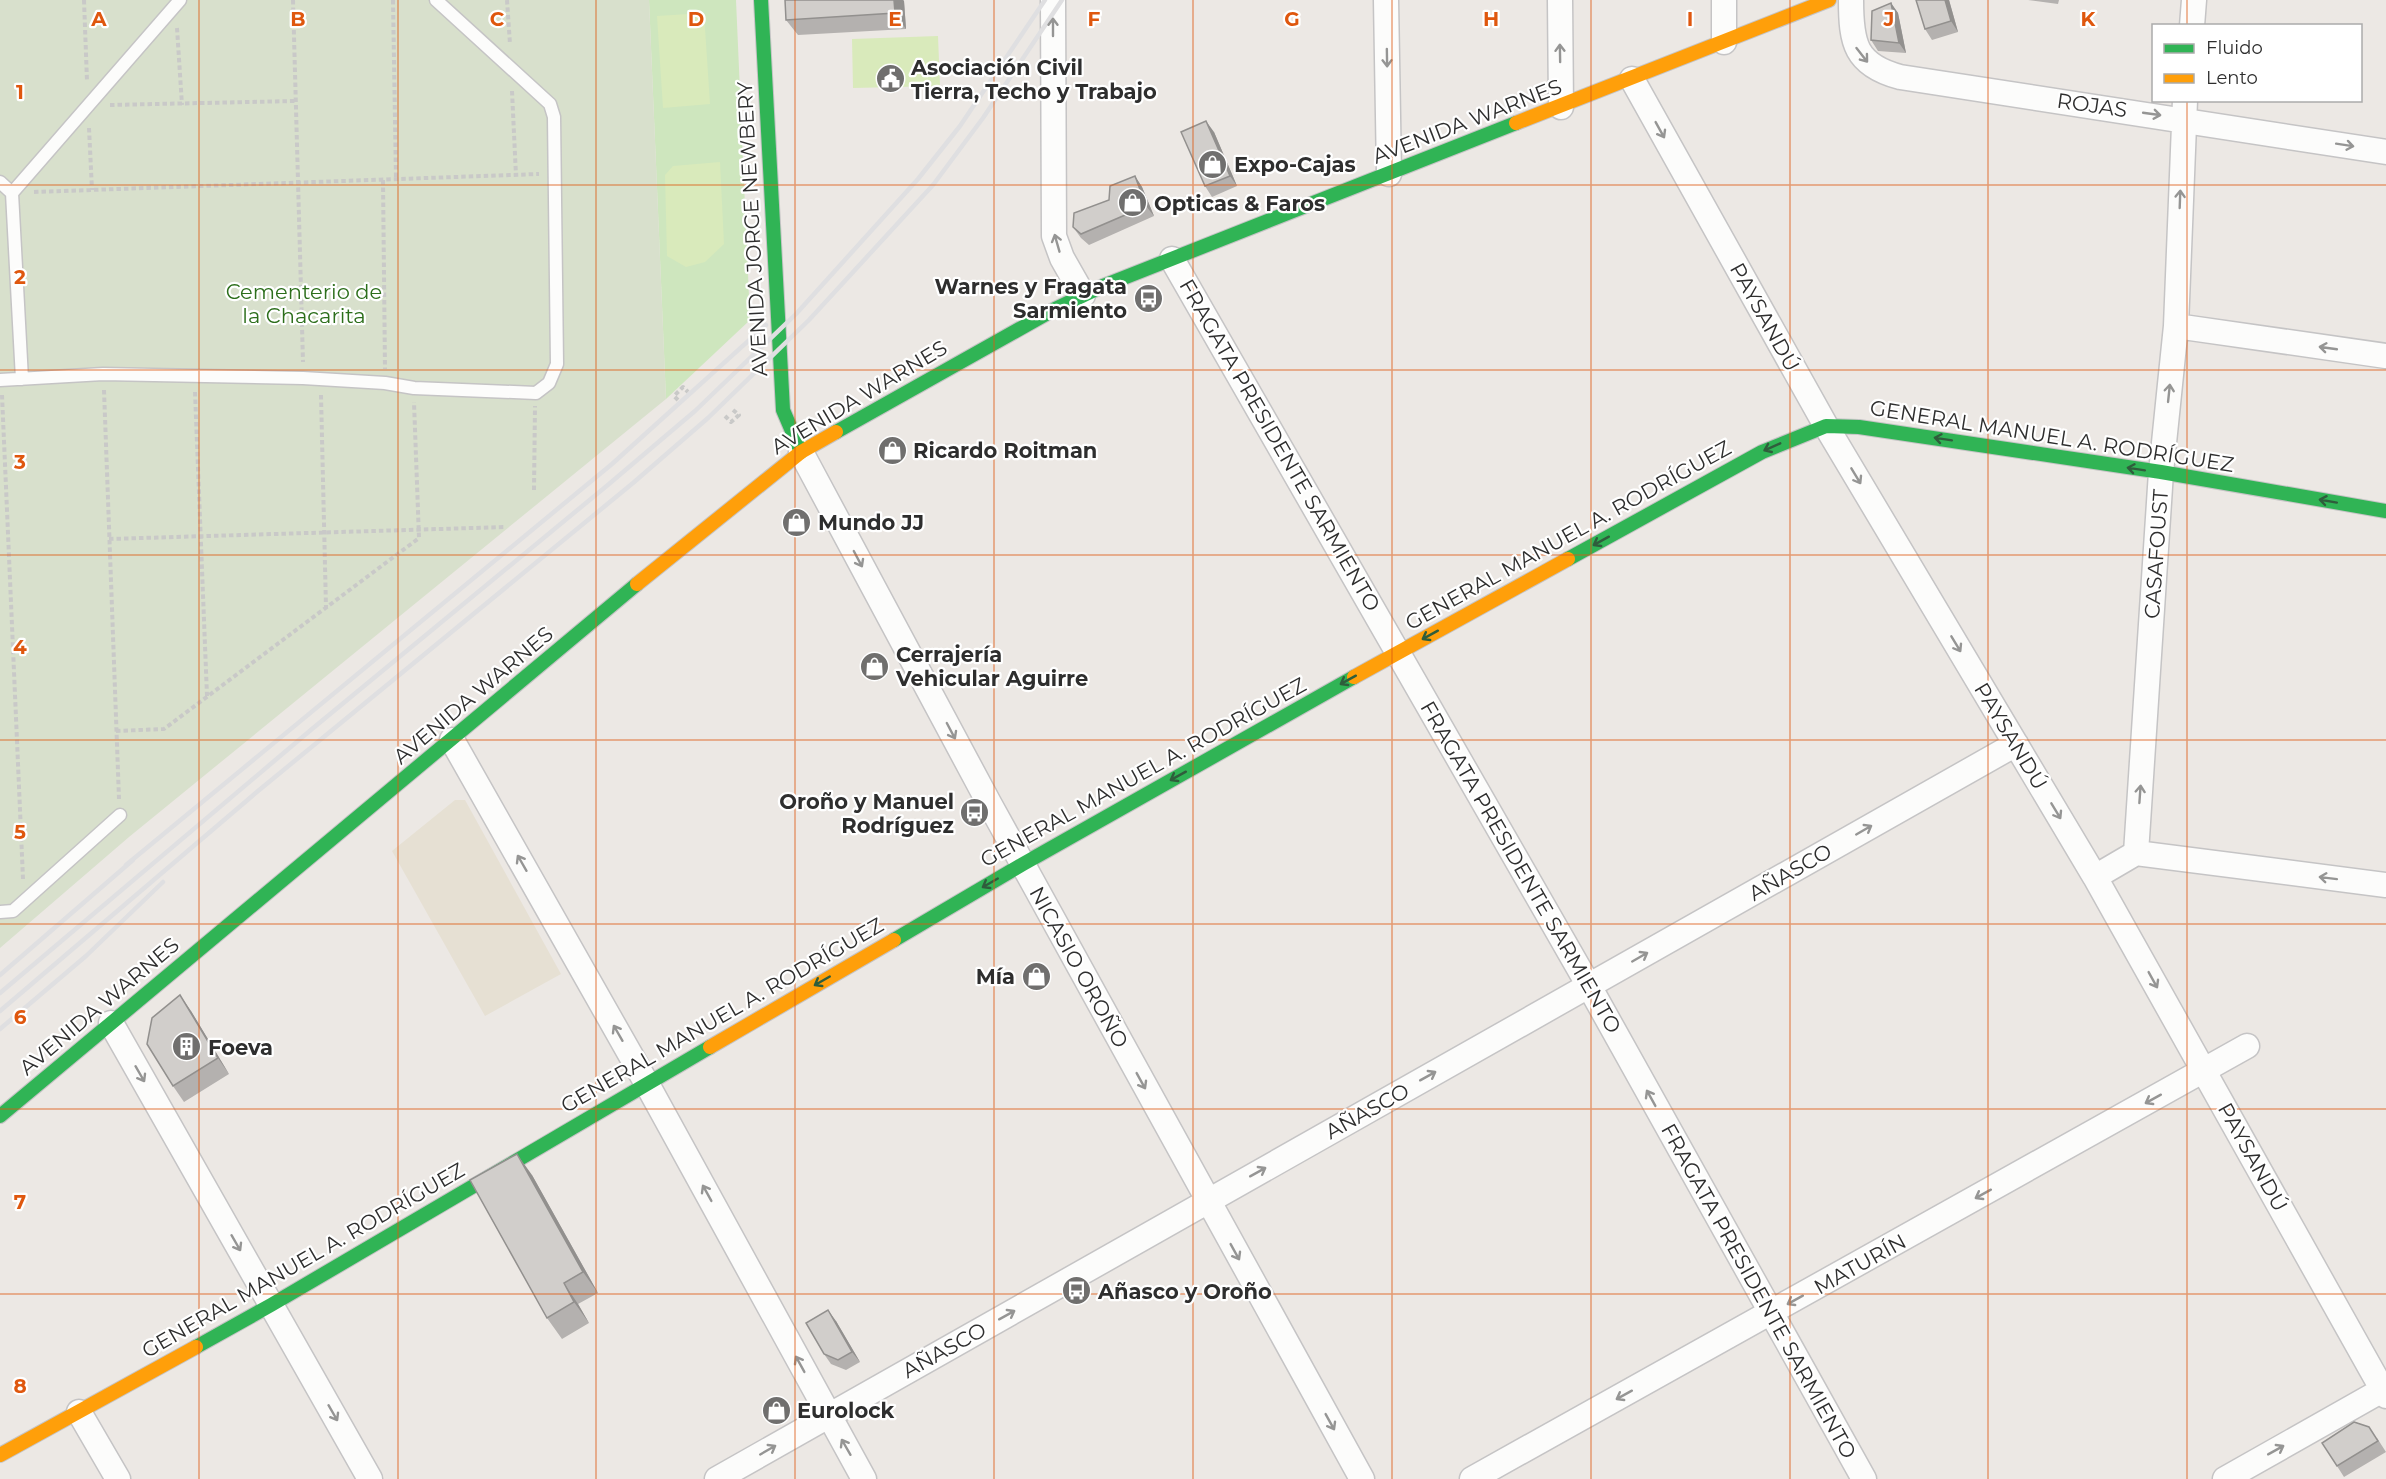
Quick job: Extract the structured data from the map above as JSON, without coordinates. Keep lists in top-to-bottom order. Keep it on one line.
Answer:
{"streets":{"street":["ROJAS","AVENIDA WARNES","AVENIDA JORGE NEWBERY","PAYSANDÚ","GENERAL MANUEL A. RODRÍGUEZ","FRAGATA PRESIDENTE SARMIENTO","CASAFOUST","AÑASCO","NICASIO OROÑO","MATURÍN"]},"crossings":[["ROJAS","CASAFOUST"],["AVENIDA WARNES","AVENIDA JORGE NEWBERY"],["AVENIDA WARNES","PAYSANDÚ"],["AVENIDA WARNES","FRAGATA PRESIDENTE SARMIENTO"],["AVENIDA WARNES","NICASIO OROÑO"],["AVENIDA JORGE NEWBERY","NICASIO OROÑO"],["PAYSANDÚ","GENERAL MANUEL A. RODRÍGUEZ"],["PAYSANDÚ","AÑASCO"],["PAYSANDÚ","MATURÍN"],["GENERAL MANUEL A. RODRÍGUEZ","FRAGATA PRESIDENTE SARMIENTO"],["GENERAL MANUEL A. RODRÍGUEZ","CASAFOUST"],["GENERAL MANUEL A. RODRÍGUEZ","NICASIO OROÑO"],["FRAGATA PRESIDENTE SARMIENTO","AÑASCO"],["FRAGATA PRESIDENTE SARMIENTO","MATURÍN"],["AÑASCO","NICASIO OROÑO"]],"one_way":["ROJAS","PAYSANDÚ","GENERAL MANUEL A. RODRÍGUEZ","CASAFOUST","AÑASCO","NICASIO OROÑO","MATURÍN"],"parks":["Cementerio de la Chacarita"],"places":{"public building":["Asociación Civil Tierra, Techo y Trabajo"],"shop":["Expo-Cajas","Opticas & Faros","Ricardo Roitman","Mundo JJ","Cerrajería Vehicular Aguirre","Mía","Eurolock"],"bus stop":["Warnes y Fragata Sarmiento","Oroño y Manuel Rodríguez","Añasco y Oroño"],"building":["Foeva"]},"legend":["Fluido","Lento"],"grid":{"columns":["A","B","C","D","E","F","G","H","I","J","K"],"rows":["1","2","3","4","5","6","7","8"]}}
